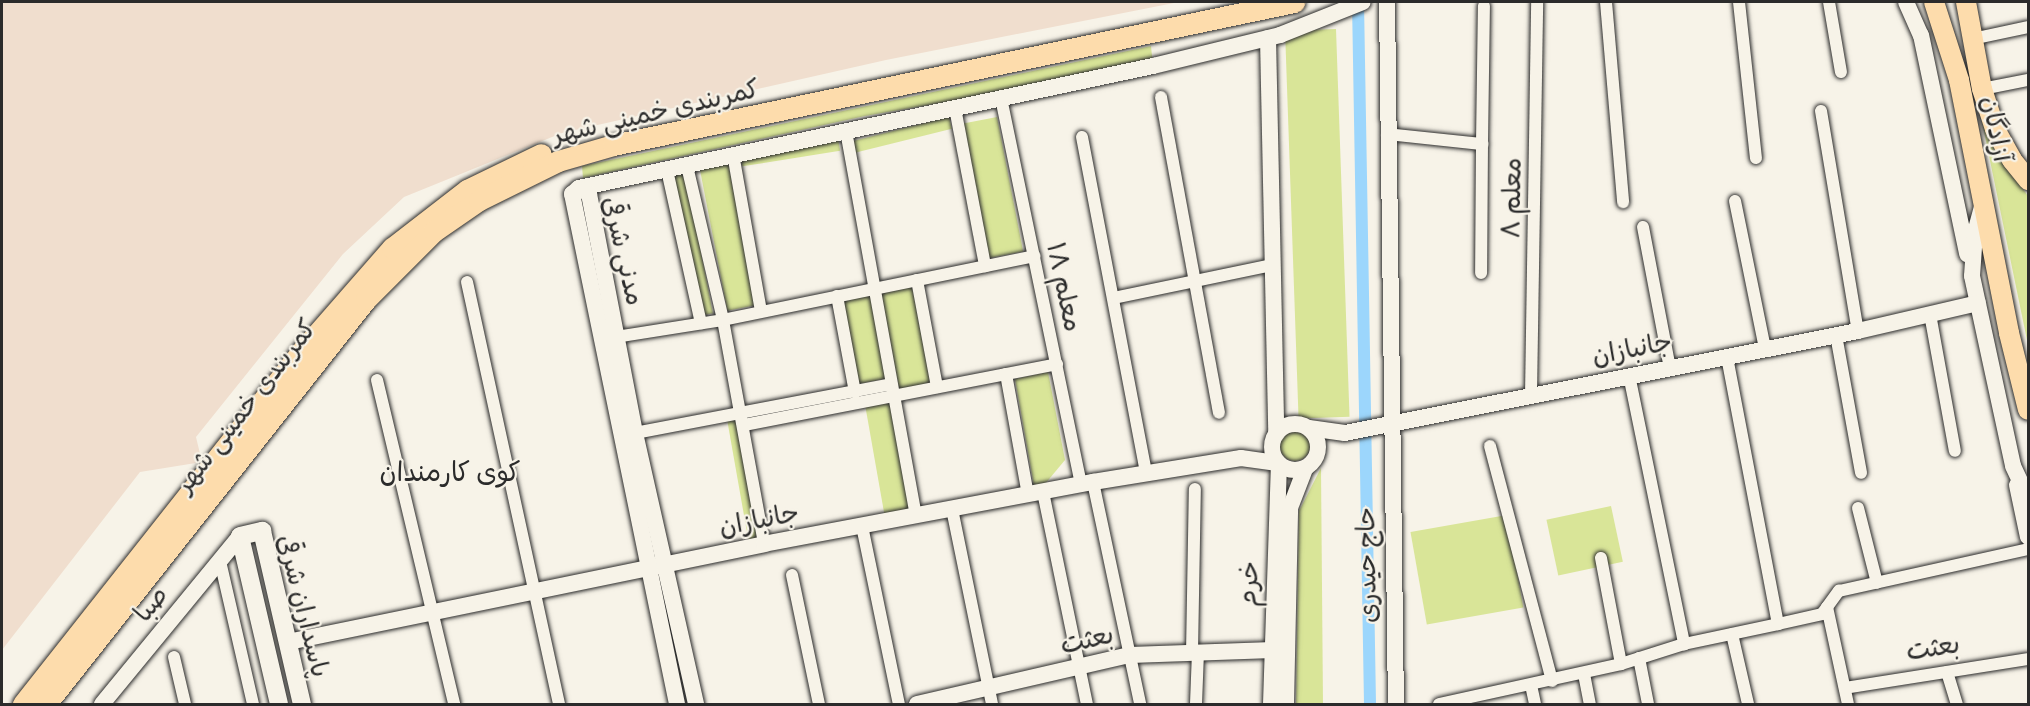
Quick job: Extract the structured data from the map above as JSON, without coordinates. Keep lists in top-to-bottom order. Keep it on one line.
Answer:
{"streets":{"highway":["کمربندی خمینی شهر"],"main road":["آزادگان","پاسداران شرقی"],"street":["معلم ۸","مدنی شرقی","معلم ۱۸","جانبازان","حاج حیدری","خرم","صبا","بعثت"]},"crossings":[["معلم ۸","جانبازان"],["مدنی شرقی","جانبازان"],["معلم ۱۸","جانبازان"],["معلم ۱۸","بعثت"],["جانبازان","حاج حیدری"],["جانبازان","پاسداران شرقی"],["خرم","بعثت"],["صبا","پاسداران شرقی"]],"districts":["کوی کارمندان"]}
